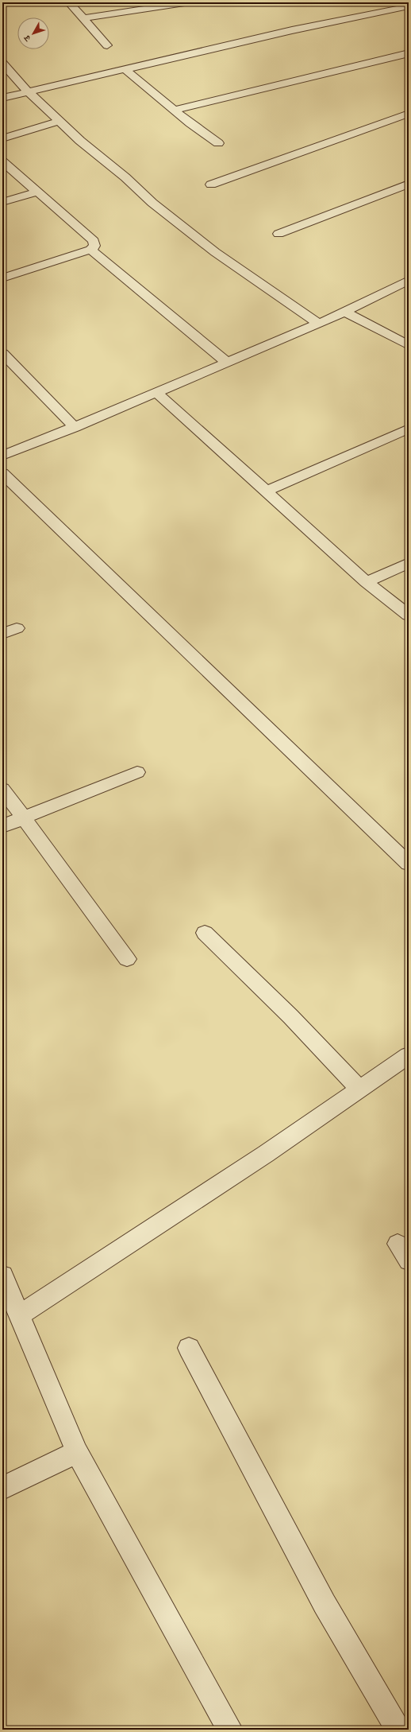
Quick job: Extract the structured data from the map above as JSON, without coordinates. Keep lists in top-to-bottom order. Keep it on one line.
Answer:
{"north":"bottom left"}
